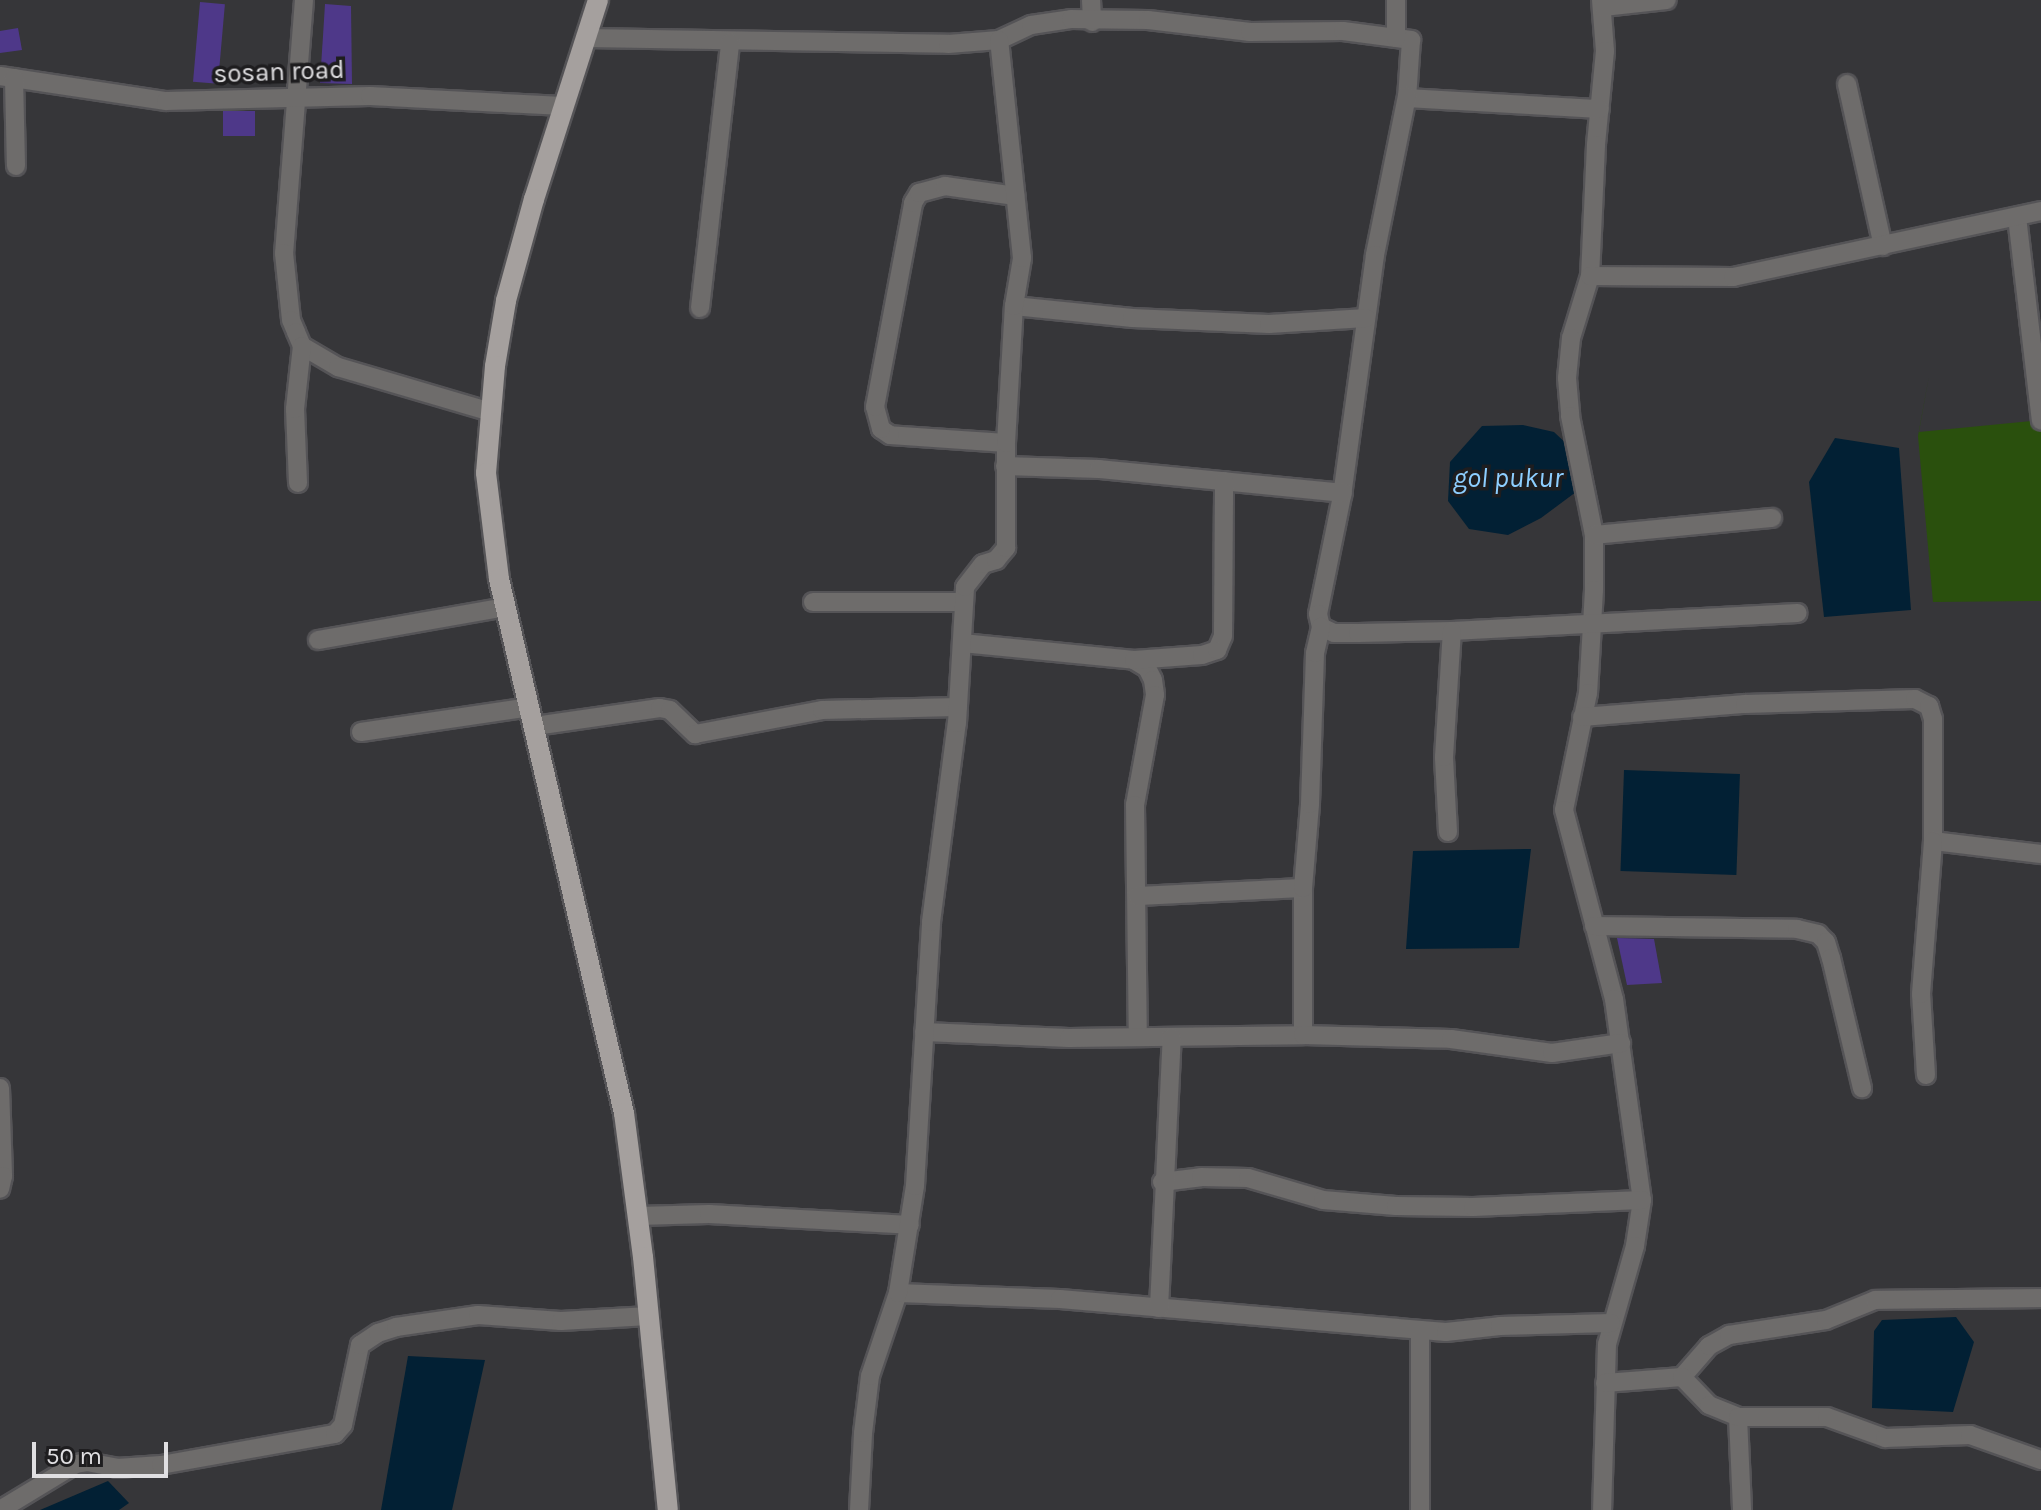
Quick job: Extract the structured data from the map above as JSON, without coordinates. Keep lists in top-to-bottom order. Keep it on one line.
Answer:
{"streets":{"street":["sosan road"]},"water":["gol pukur"],"scale_bar":"50 m"}
